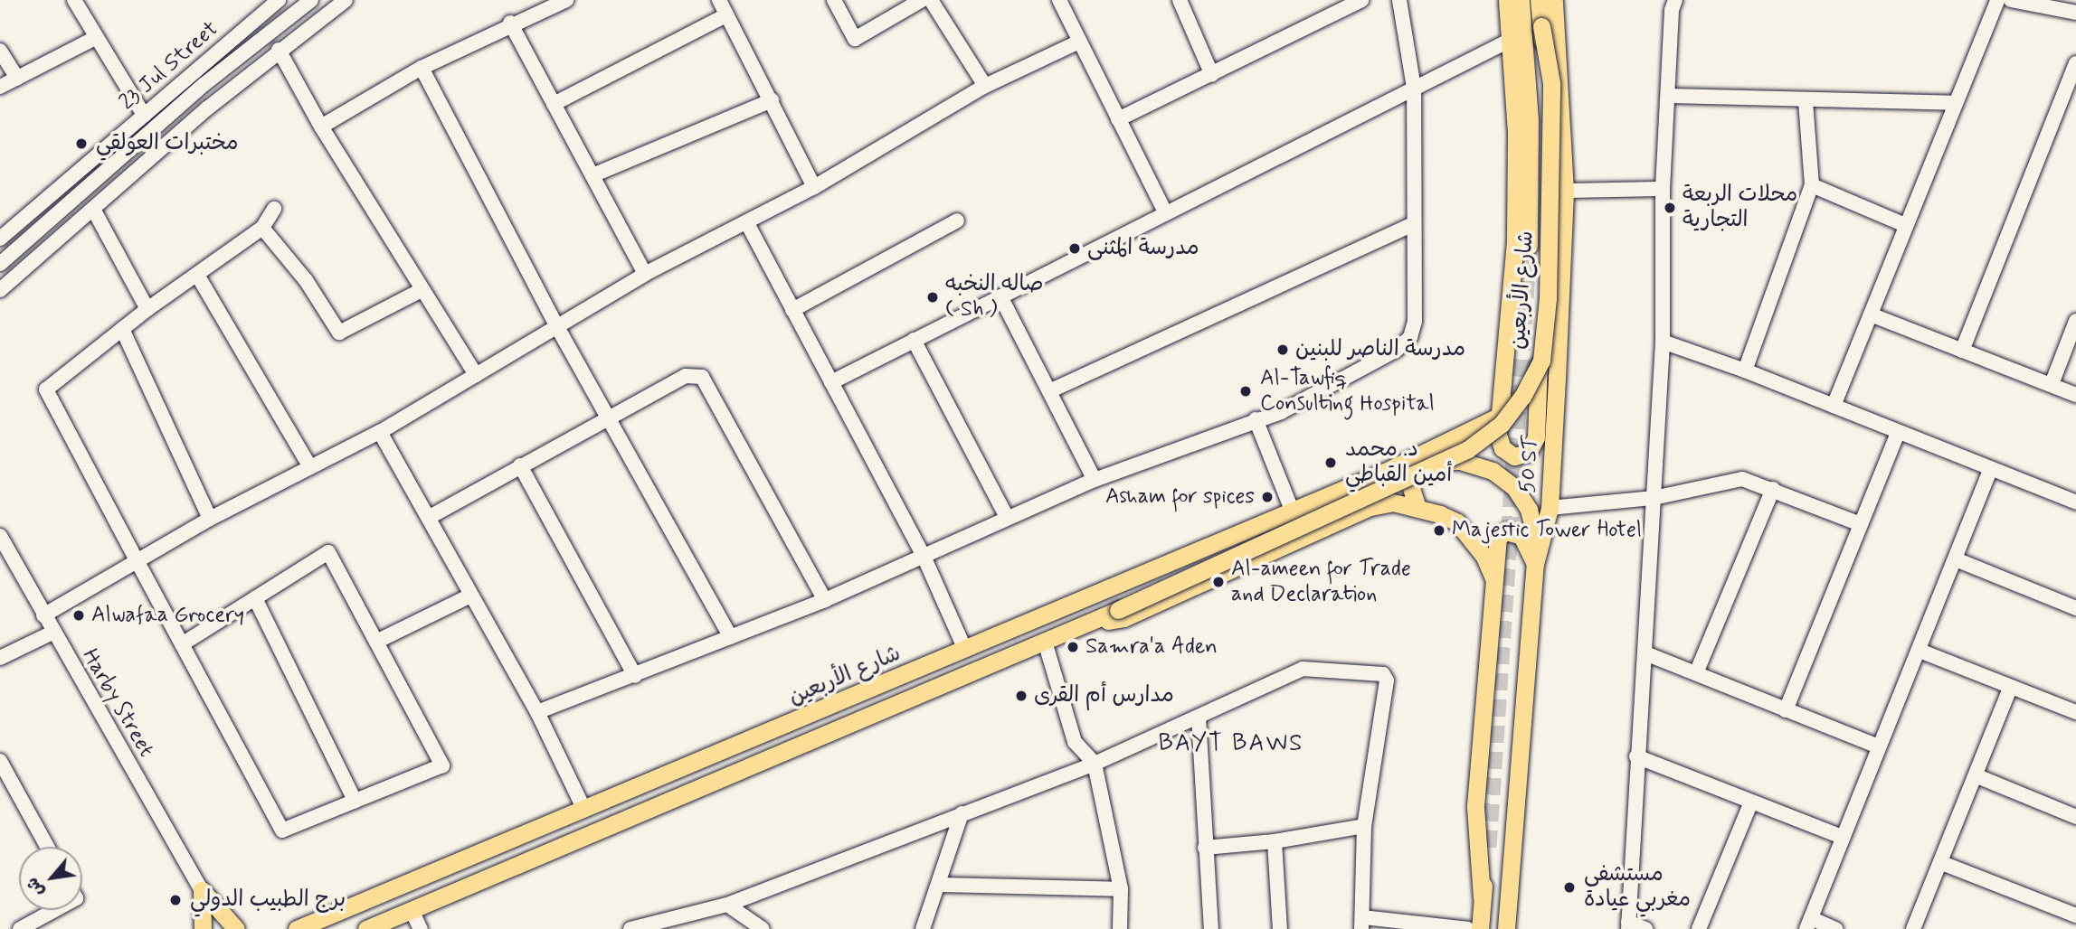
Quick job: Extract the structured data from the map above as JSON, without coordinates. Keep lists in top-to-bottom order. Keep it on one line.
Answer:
{"streets":{"main road":["شارع الأربعين","50 ST"],"street":["23 Jul Street","Harby Street"]},"districts":["BAYT BAWS"],"places":["مختبرات العولقي","محلات الربعة التجارية","مدرسة المثنى","صاله النخبه ( Sh )","مدرسة الناصر للبنين","Al-Tawfiq Consulting Hospital","د. محمد أمين القباطي","Asham for spices","Majestic Tower Hotel","Al-ameen for Trade and Declaration","Alwafaa Grocery","Samra'a Aden","مدارس أم القرى","مستشفى مغربي عيادة","برج الطبيب الدولي"],"north":"bottom left"}
